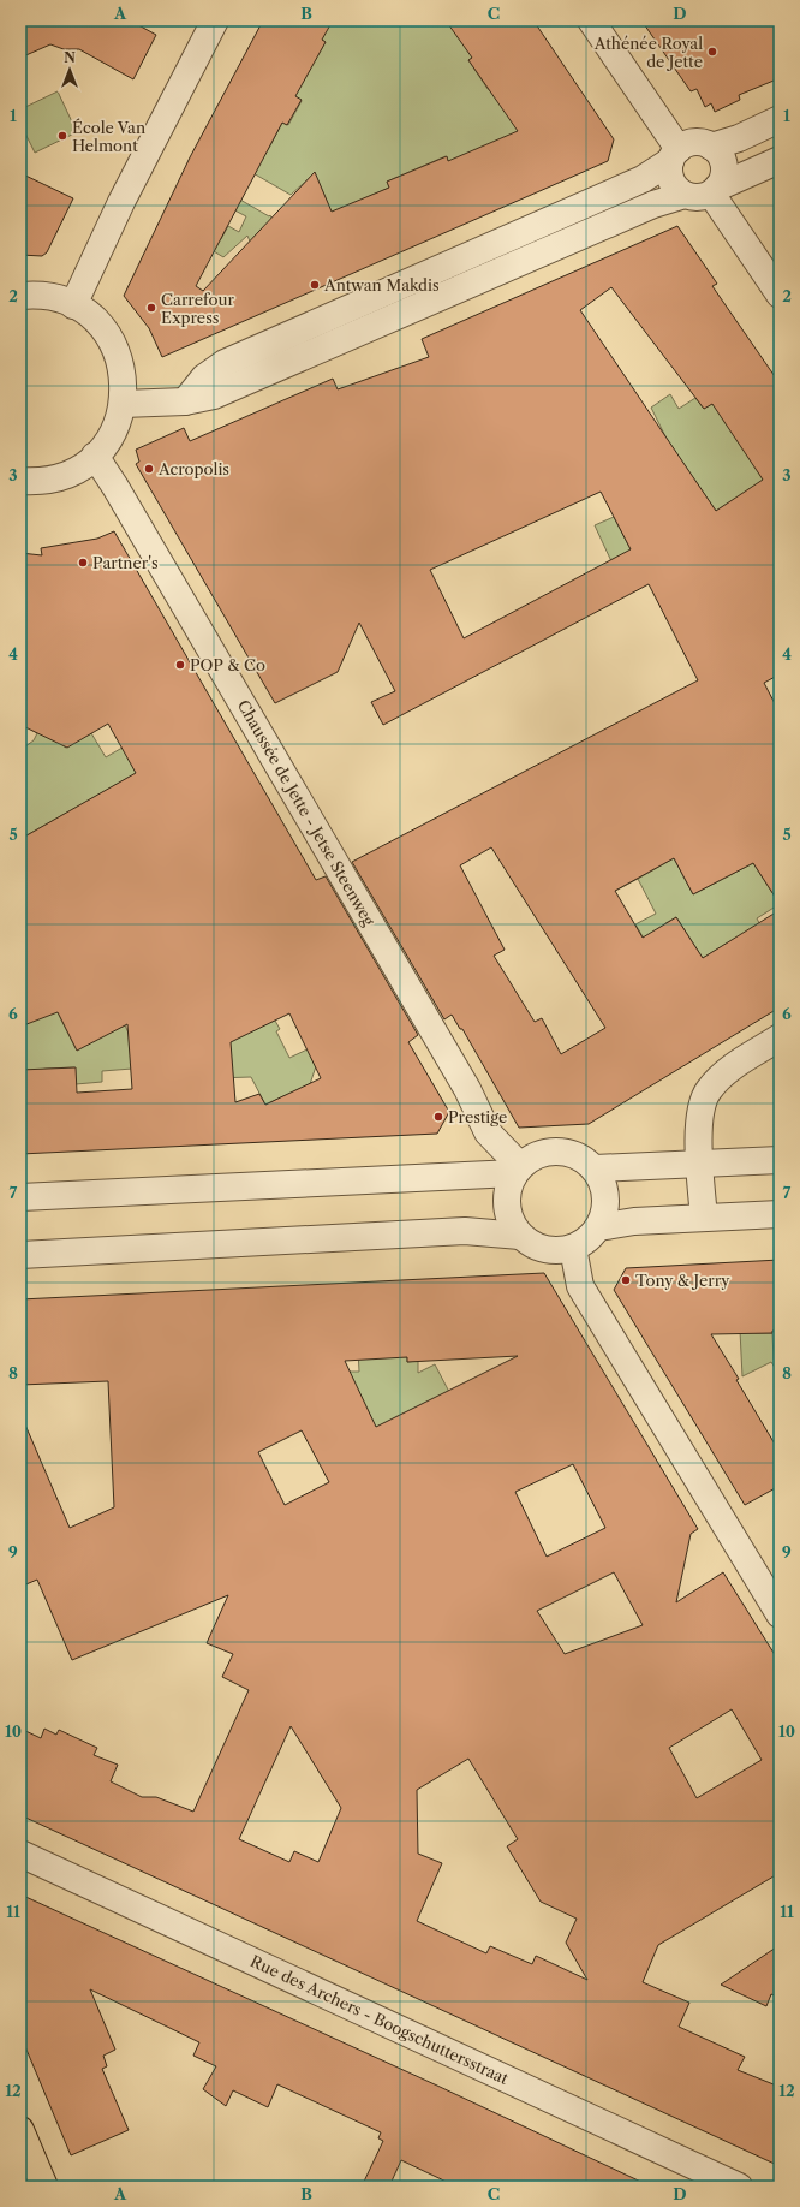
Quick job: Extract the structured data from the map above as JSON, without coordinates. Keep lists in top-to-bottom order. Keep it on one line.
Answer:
{"streets":{"street":["Chaussée de Jette - Jetse Steenweg","Rue des Archers - Boogschuttersstraat"]},"places":["Athénée Royal de Jette","École Van Helmont","Antwan Makdis","Carrefour Express","Acropolis","Partner's","POP & Co","Prestige","Tony & Jerry"],"north":"top","grid":{"columns":["A","B","C","D"],"rows":["1","2","3","4","5","6","7","8","9","10","11","12"]}}
